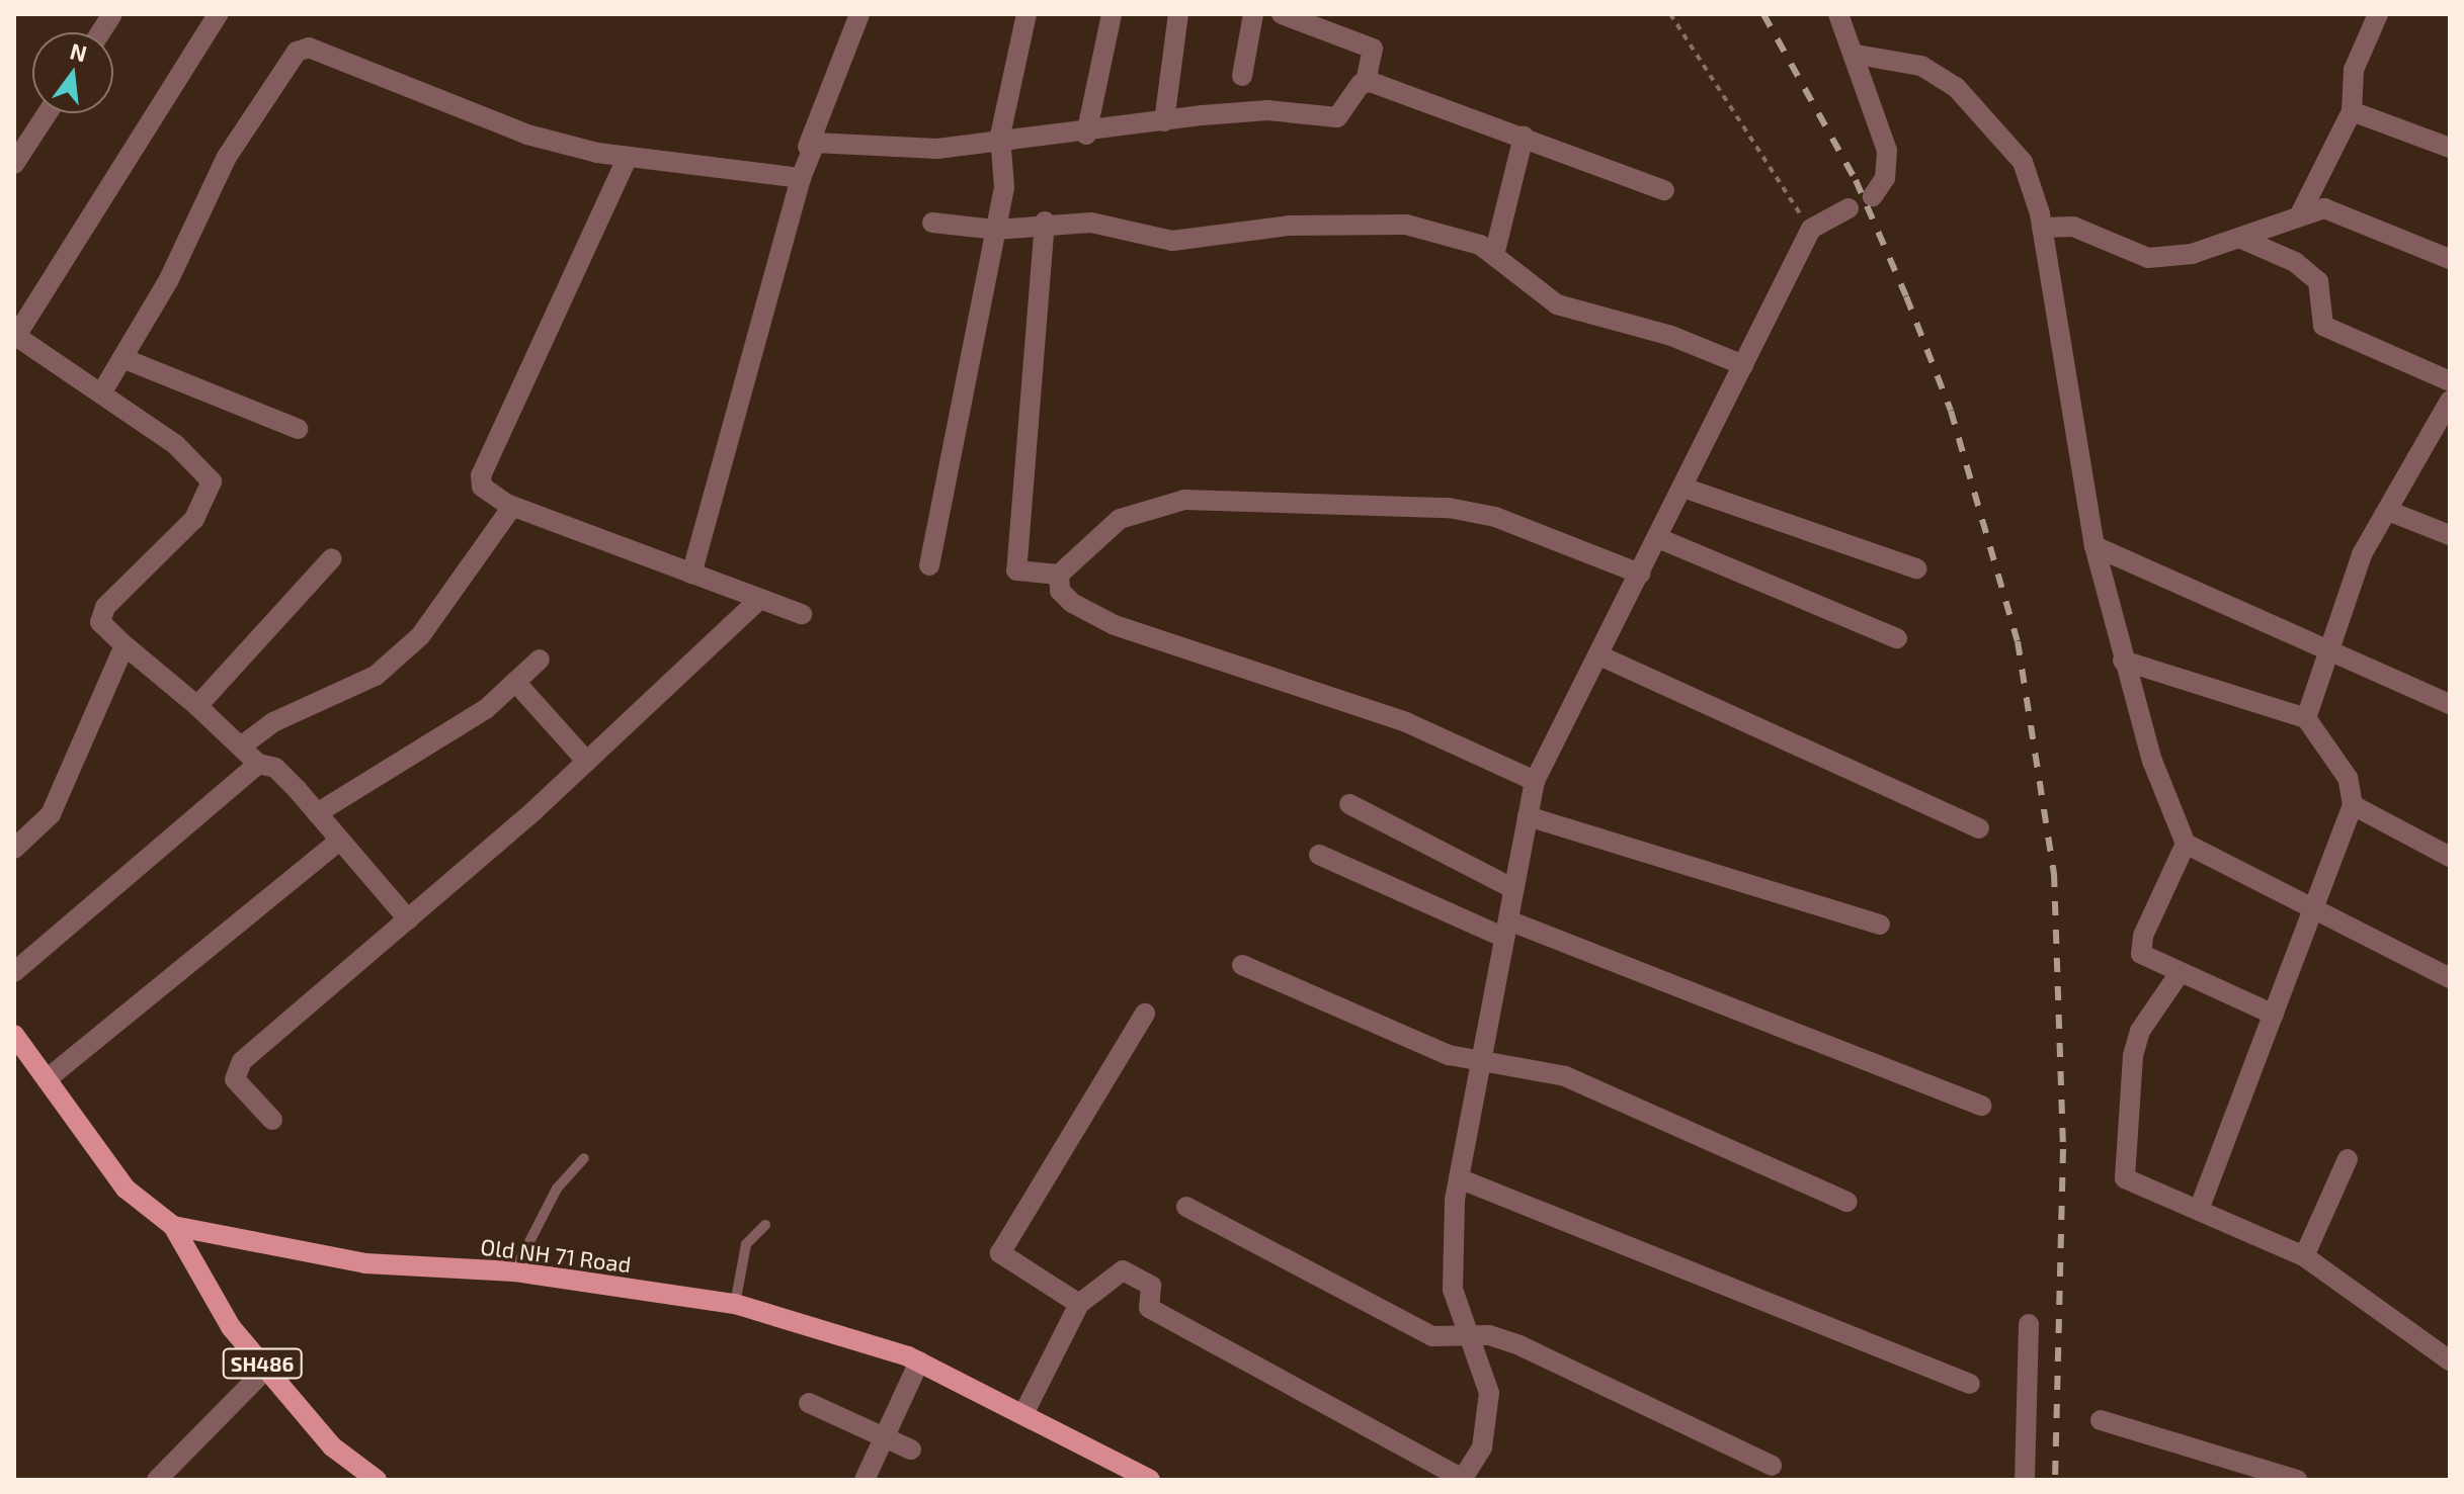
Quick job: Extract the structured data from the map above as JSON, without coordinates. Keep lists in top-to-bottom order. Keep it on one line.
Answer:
{"streets":{"main road":["Old NH 71 Road","SH486"]},"crossings":[["Old NH 71 Road","SH486"]],"north":"top"}
